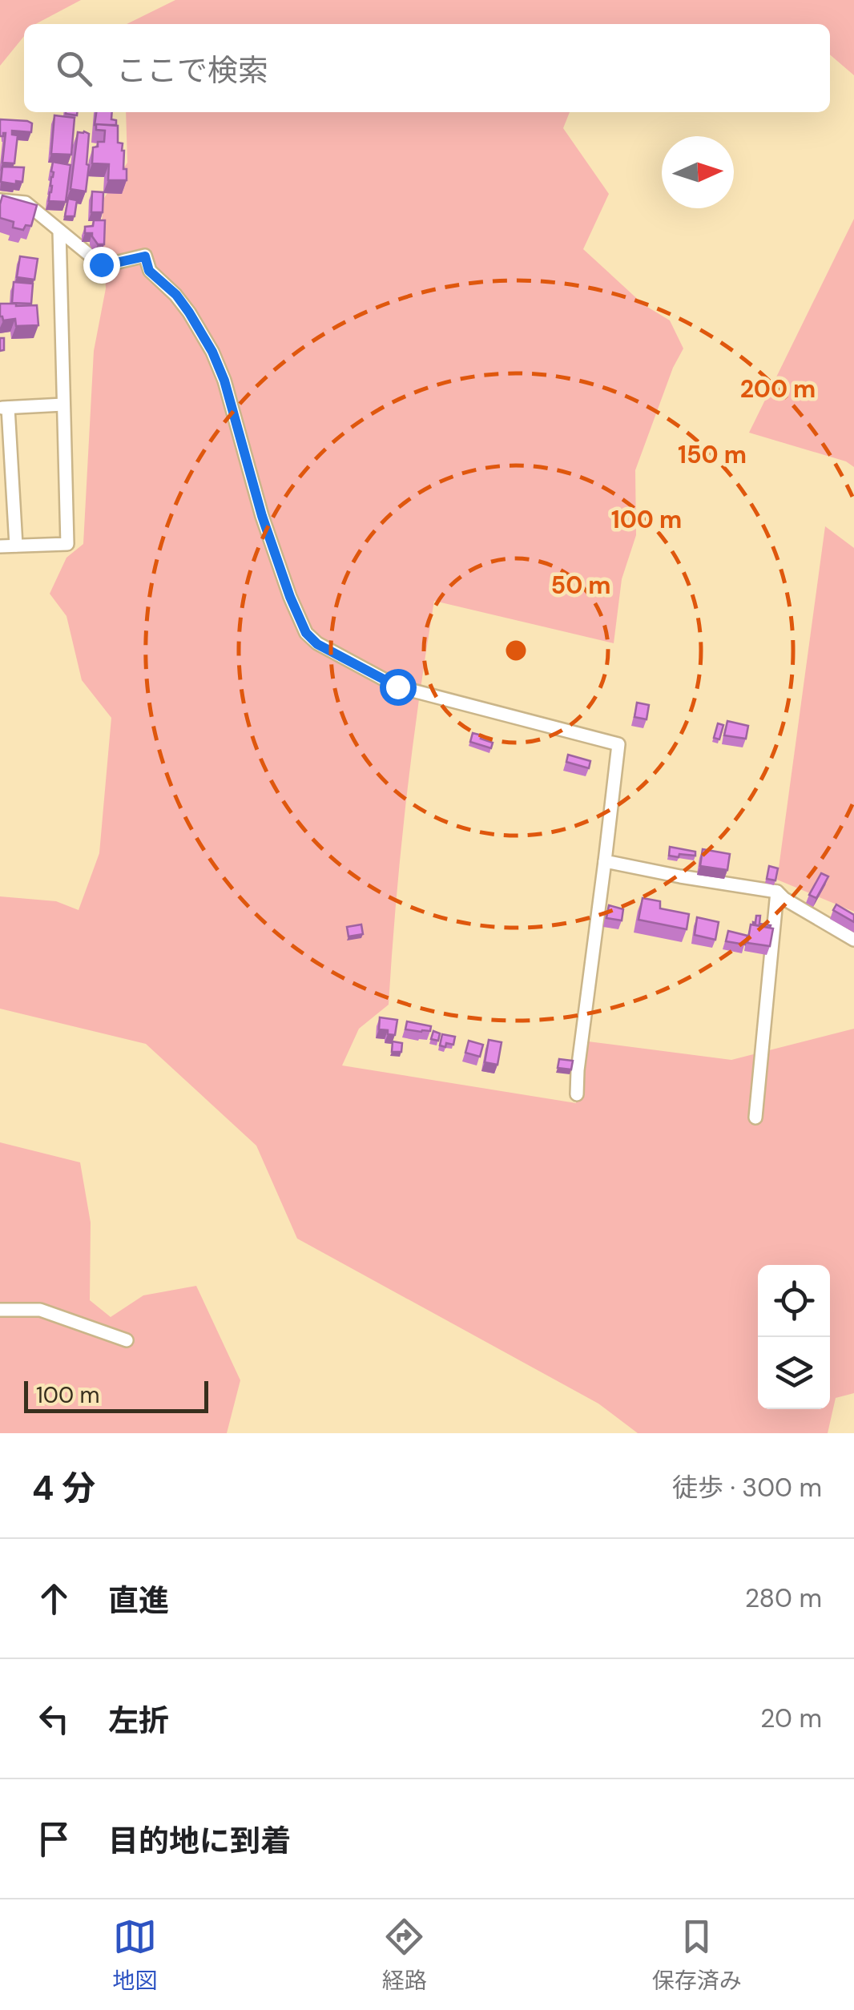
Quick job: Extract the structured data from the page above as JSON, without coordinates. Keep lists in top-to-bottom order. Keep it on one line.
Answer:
{"scale_bar":"100 m","north":"right","page":{"search":"ここで検索","scale":"100 m","heading":["4 分","徒歩 · 300 m"],"list":[["直進","280 m"],["左折","20 m"],"目的地に到着"],"nav":["地図","経路","保存済み"]},"rings":["200 m","150 m","100 m","50 m"]}
